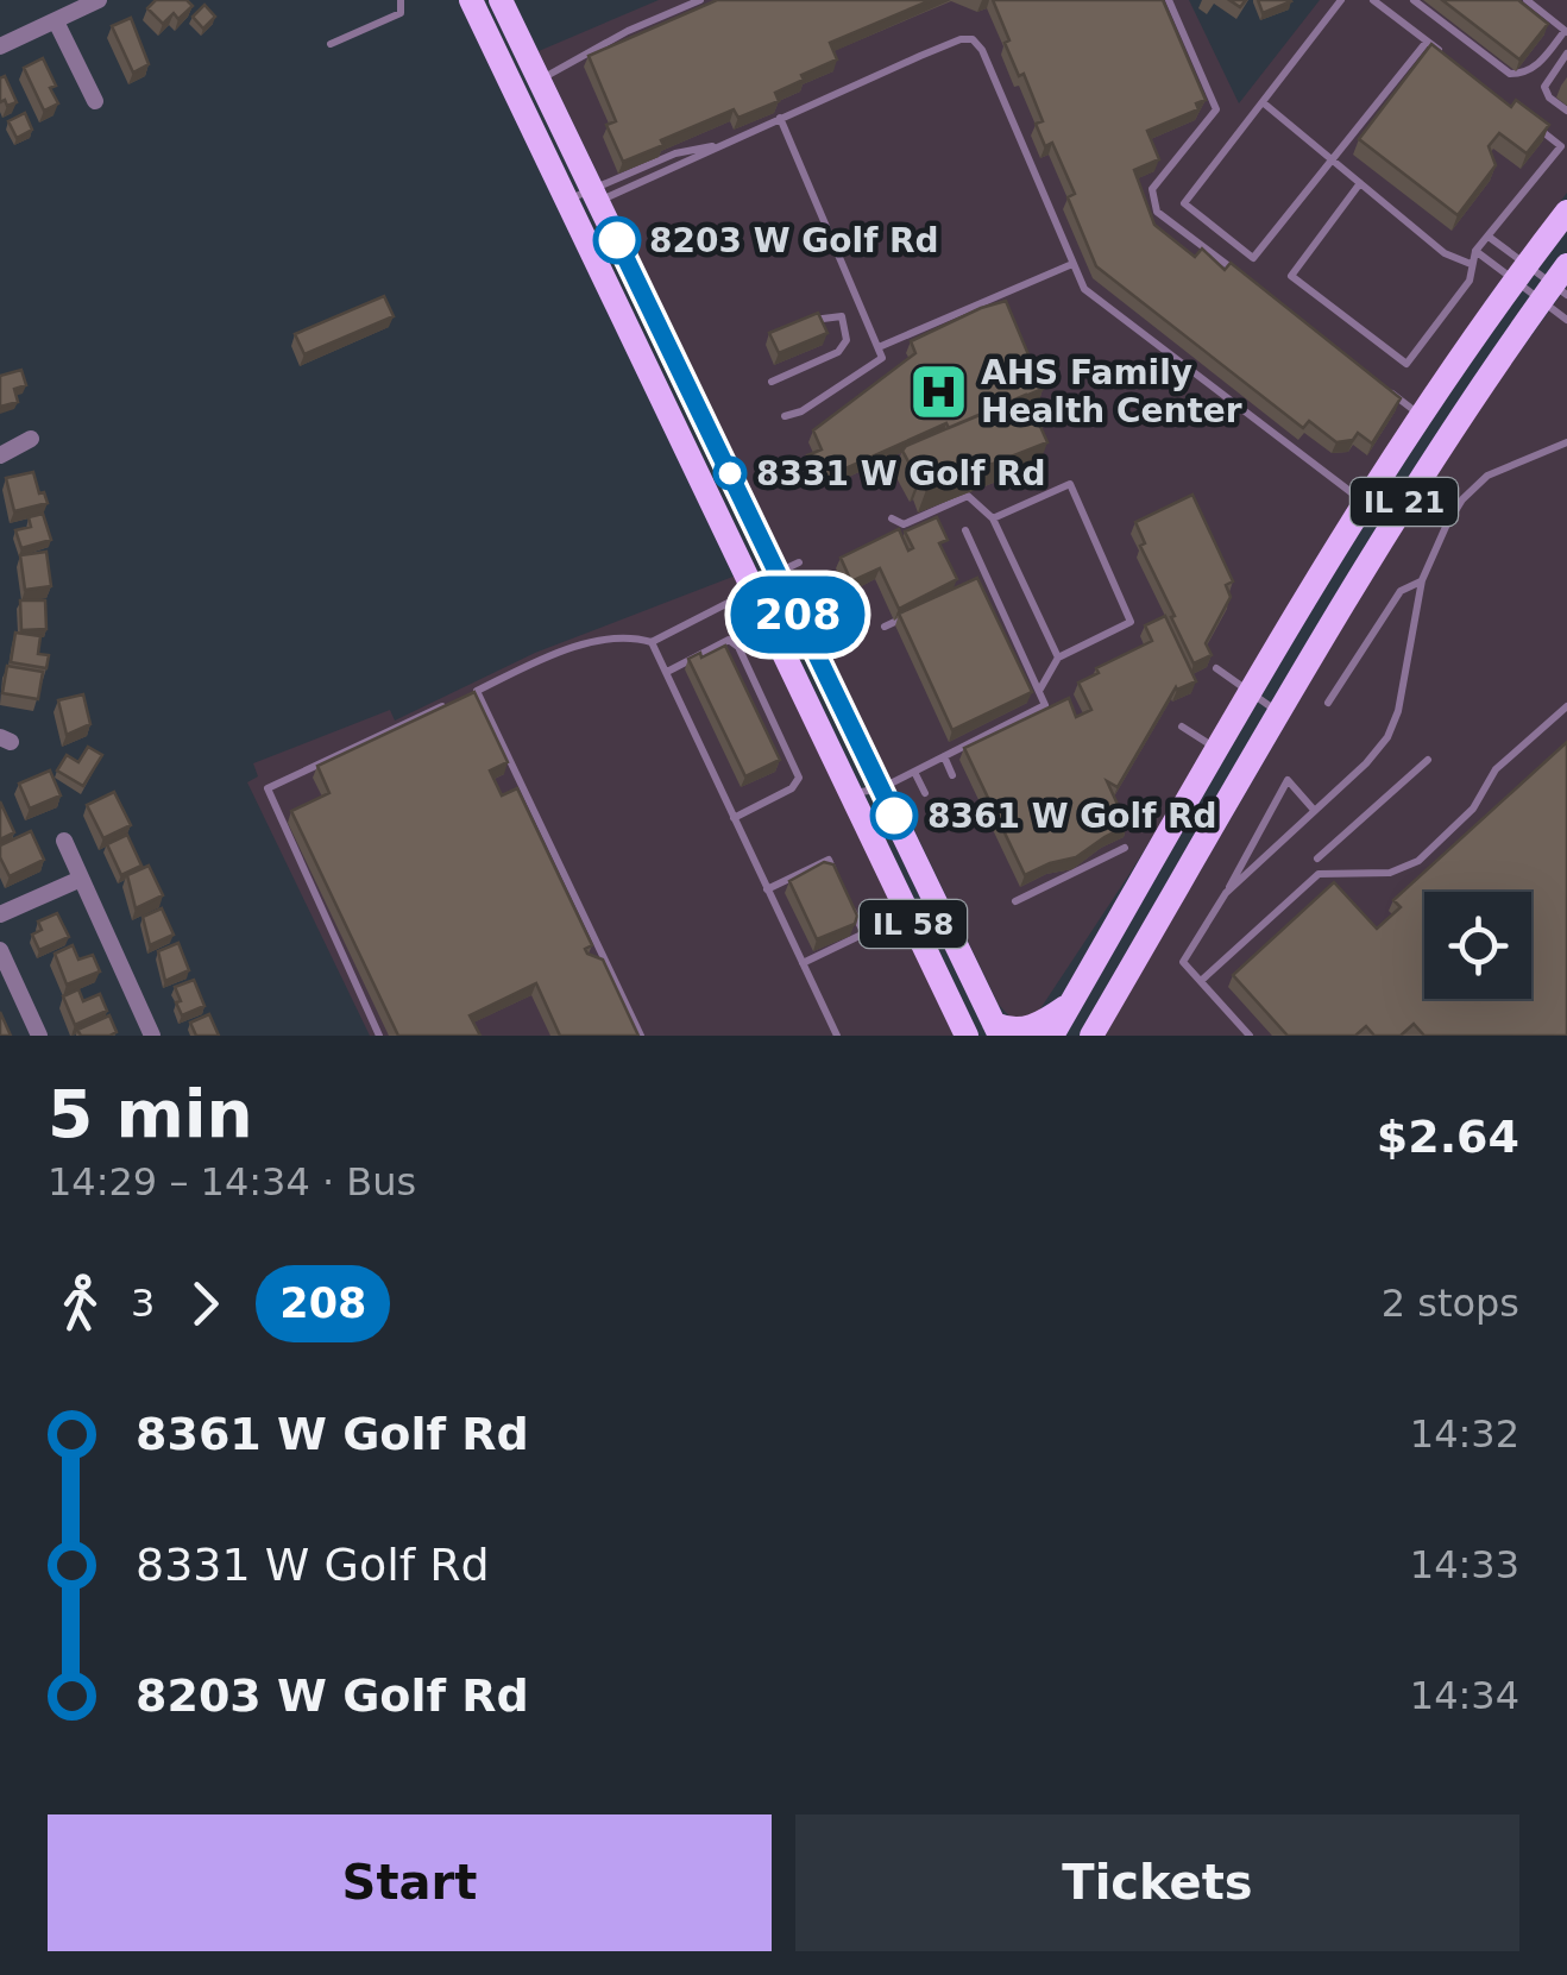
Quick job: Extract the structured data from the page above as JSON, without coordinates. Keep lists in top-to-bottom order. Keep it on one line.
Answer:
{"streets":{"main road":["IL 21","IL 58"]},"places":{"other":["8203 W Golf Rd","8331 W Golf Rd","8361 W Golf Rd"],"hospital":["AHS Family Health Center"]},"lines":["bus line 208"],"page":{"on_map":"208","heading":["5 min","14:29 – 14:34 · Bus","$2.64"],"legs":["3","208","2 stops"],"list":[{"name":"8361 W Golf Rd","value":"14:32"},{"name":"8331 W Golf Rd","value":"14:33"},{"name":"8203 W Golf Rd","value":"14:34"}],"buttons":["Start","Tickets"]}}
